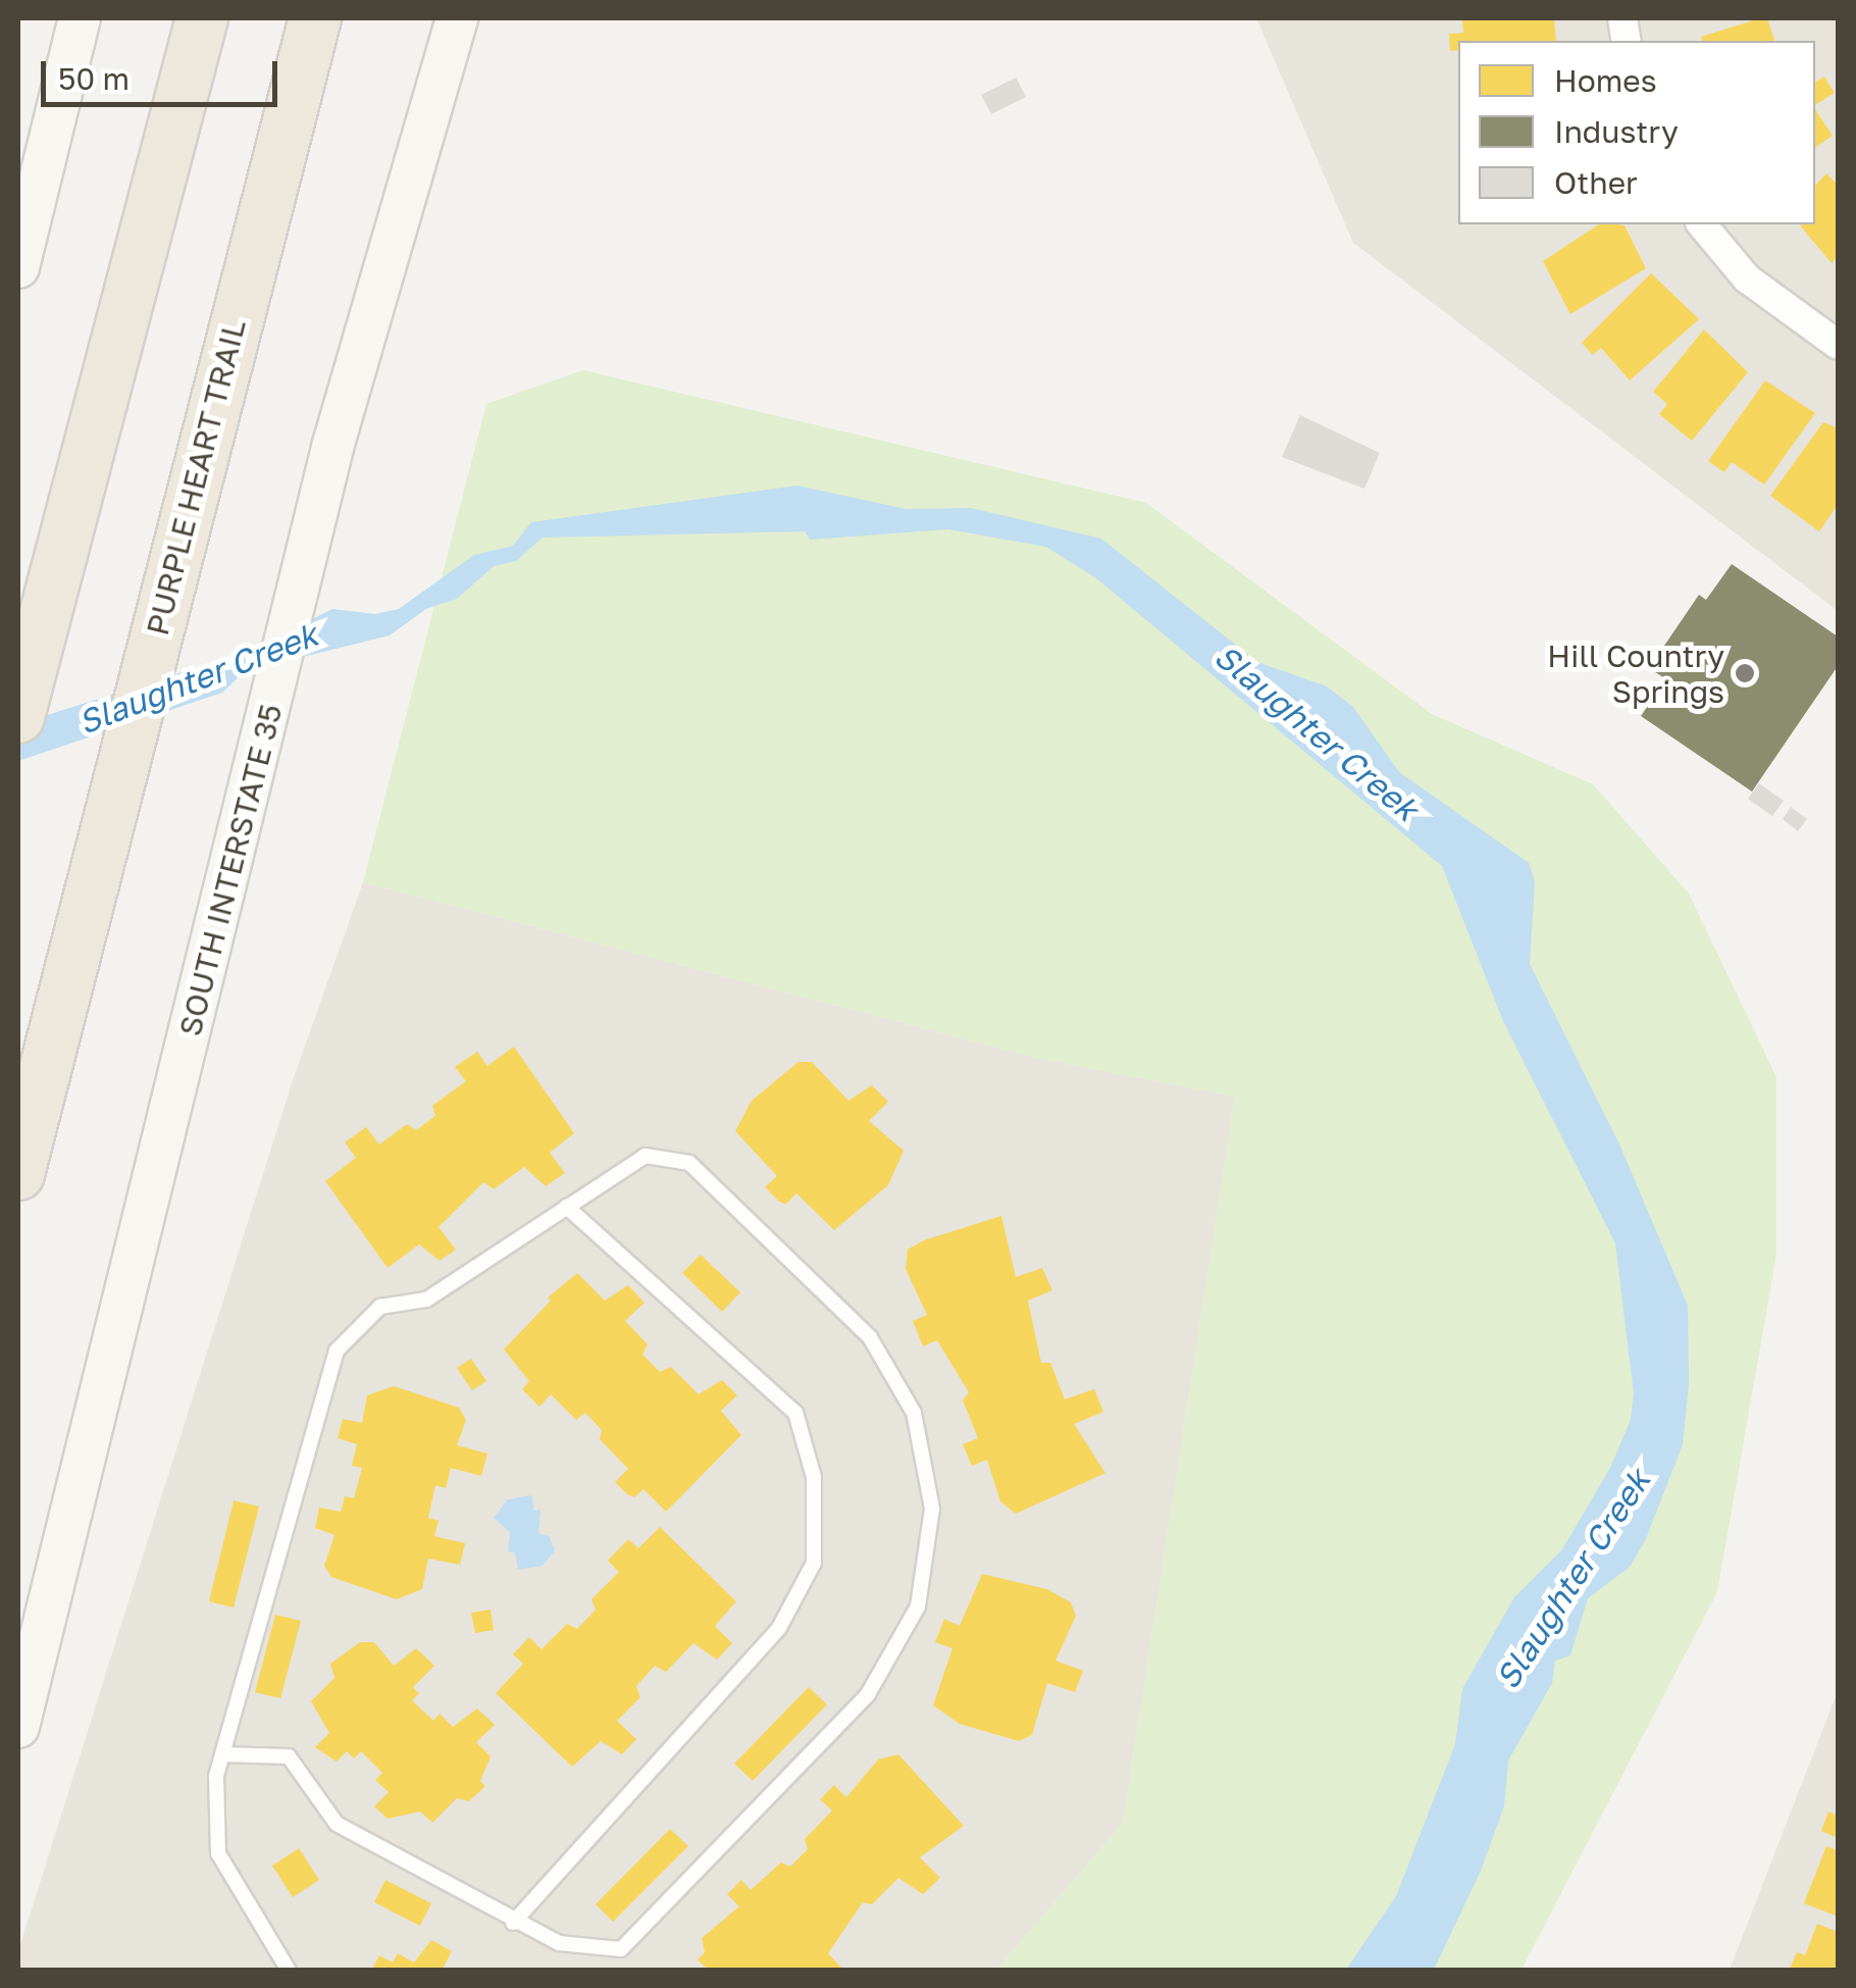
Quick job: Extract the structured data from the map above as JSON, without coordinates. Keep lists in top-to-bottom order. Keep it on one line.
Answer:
{"streets":{"highway":["PURPLE HEART TRAIL"],"main road":["SOUTH INTERSTATE 35"]},"water":["Slaughter Creek"],"places":["Hill Country Springs"],"legend":["Homes","Industry","Other"],"scale_bar":"50 m"}
